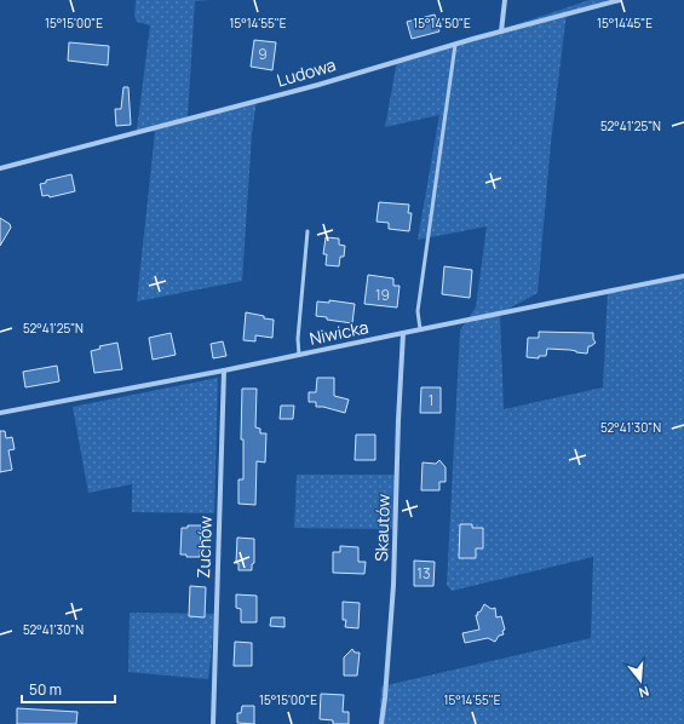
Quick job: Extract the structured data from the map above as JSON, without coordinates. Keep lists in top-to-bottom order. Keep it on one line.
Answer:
{"streets":{"street":["Ludowa","Niwicka","Skautów","Zuchów"]},"crossings":[["Niwicka","Skautów"],["Niwicka","Zuchów"]],"house_numbers":["9","19","1","13"],"scale_bar":"50 m","north":"bottom","coordinates":["15°15'00\"E","15°14'55\"E","15°14'50\"E","15°14'45\"E","52°41'25\"N","52°41'30\"N"]}
